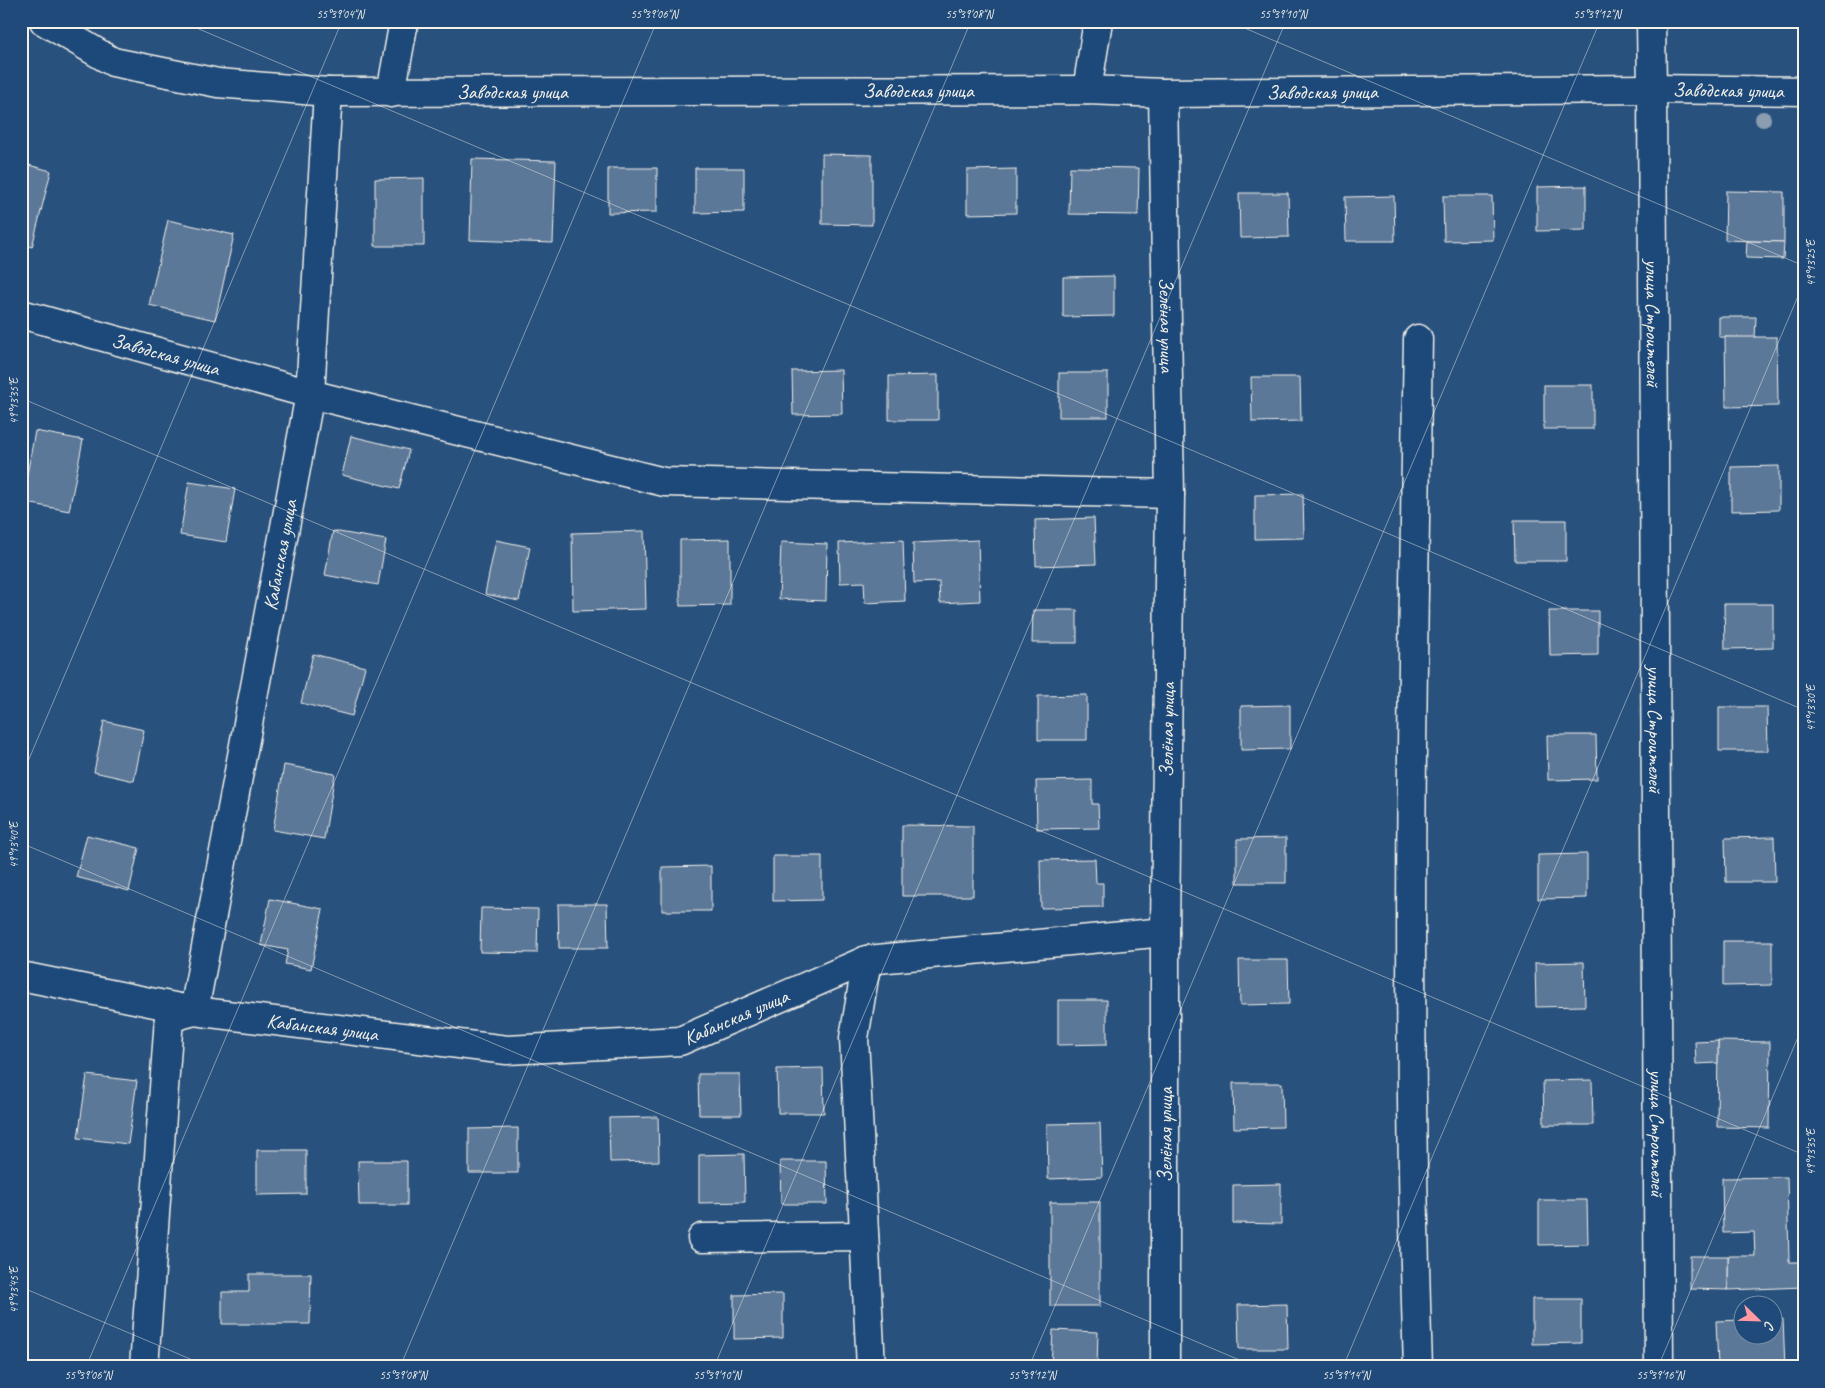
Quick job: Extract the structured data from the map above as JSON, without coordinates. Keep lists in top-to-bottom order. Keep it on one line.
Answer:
{"streets":{"street":["Заводская улица","улица Строителей","Зелёная улица","Кабанская улица"]},"crossings":[["Заводская улица","улица Строителей"],["Заводская улица","Зелёная улица"],["Заводская улица","Кабанская улица"],["Зелёная улица","Кабанская улица"]],"north":"bottom right","coordinates":["55°39'04\"N","55°39'06\"N","55°39'08\"N","55°39'10\"N","55°39'12\"N","49°13'25\"E","49°13'35\"E","49°13'30\"E","49°13'40\"E","49°13'45\"E","55°39'14\"N","55°39'16\"N"]}
